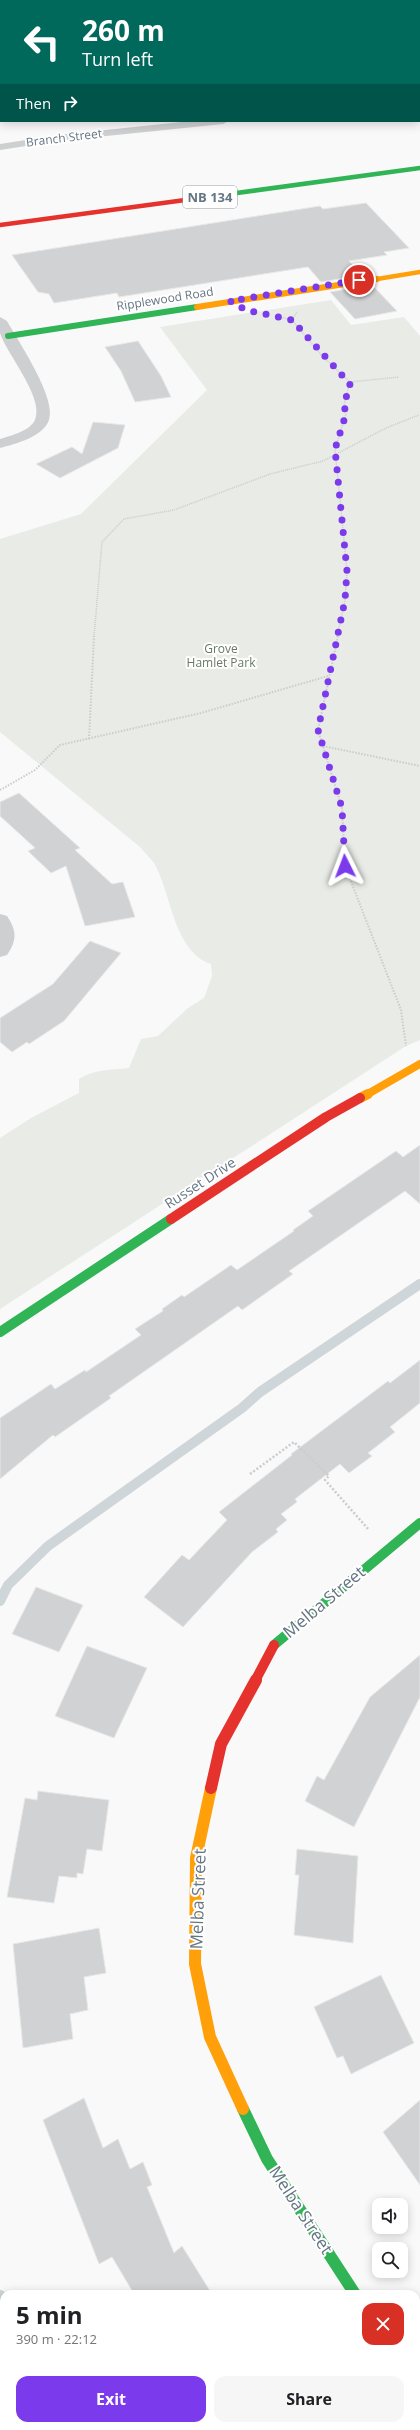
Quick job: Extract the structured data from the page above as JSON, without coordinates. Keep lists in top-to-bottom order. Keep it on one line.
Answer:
{"streets":{"street":["Branch Street","NB 134","Ripplewood Road","Russet Drive","Melba Street"]},"parks":["Grove Hamlet Park"],"page":{"turn":["260 m","Turn left"],"then":"Then","heading":["5 min","390 m · 22:12"],"buttons":["Exit","Share"]}}
